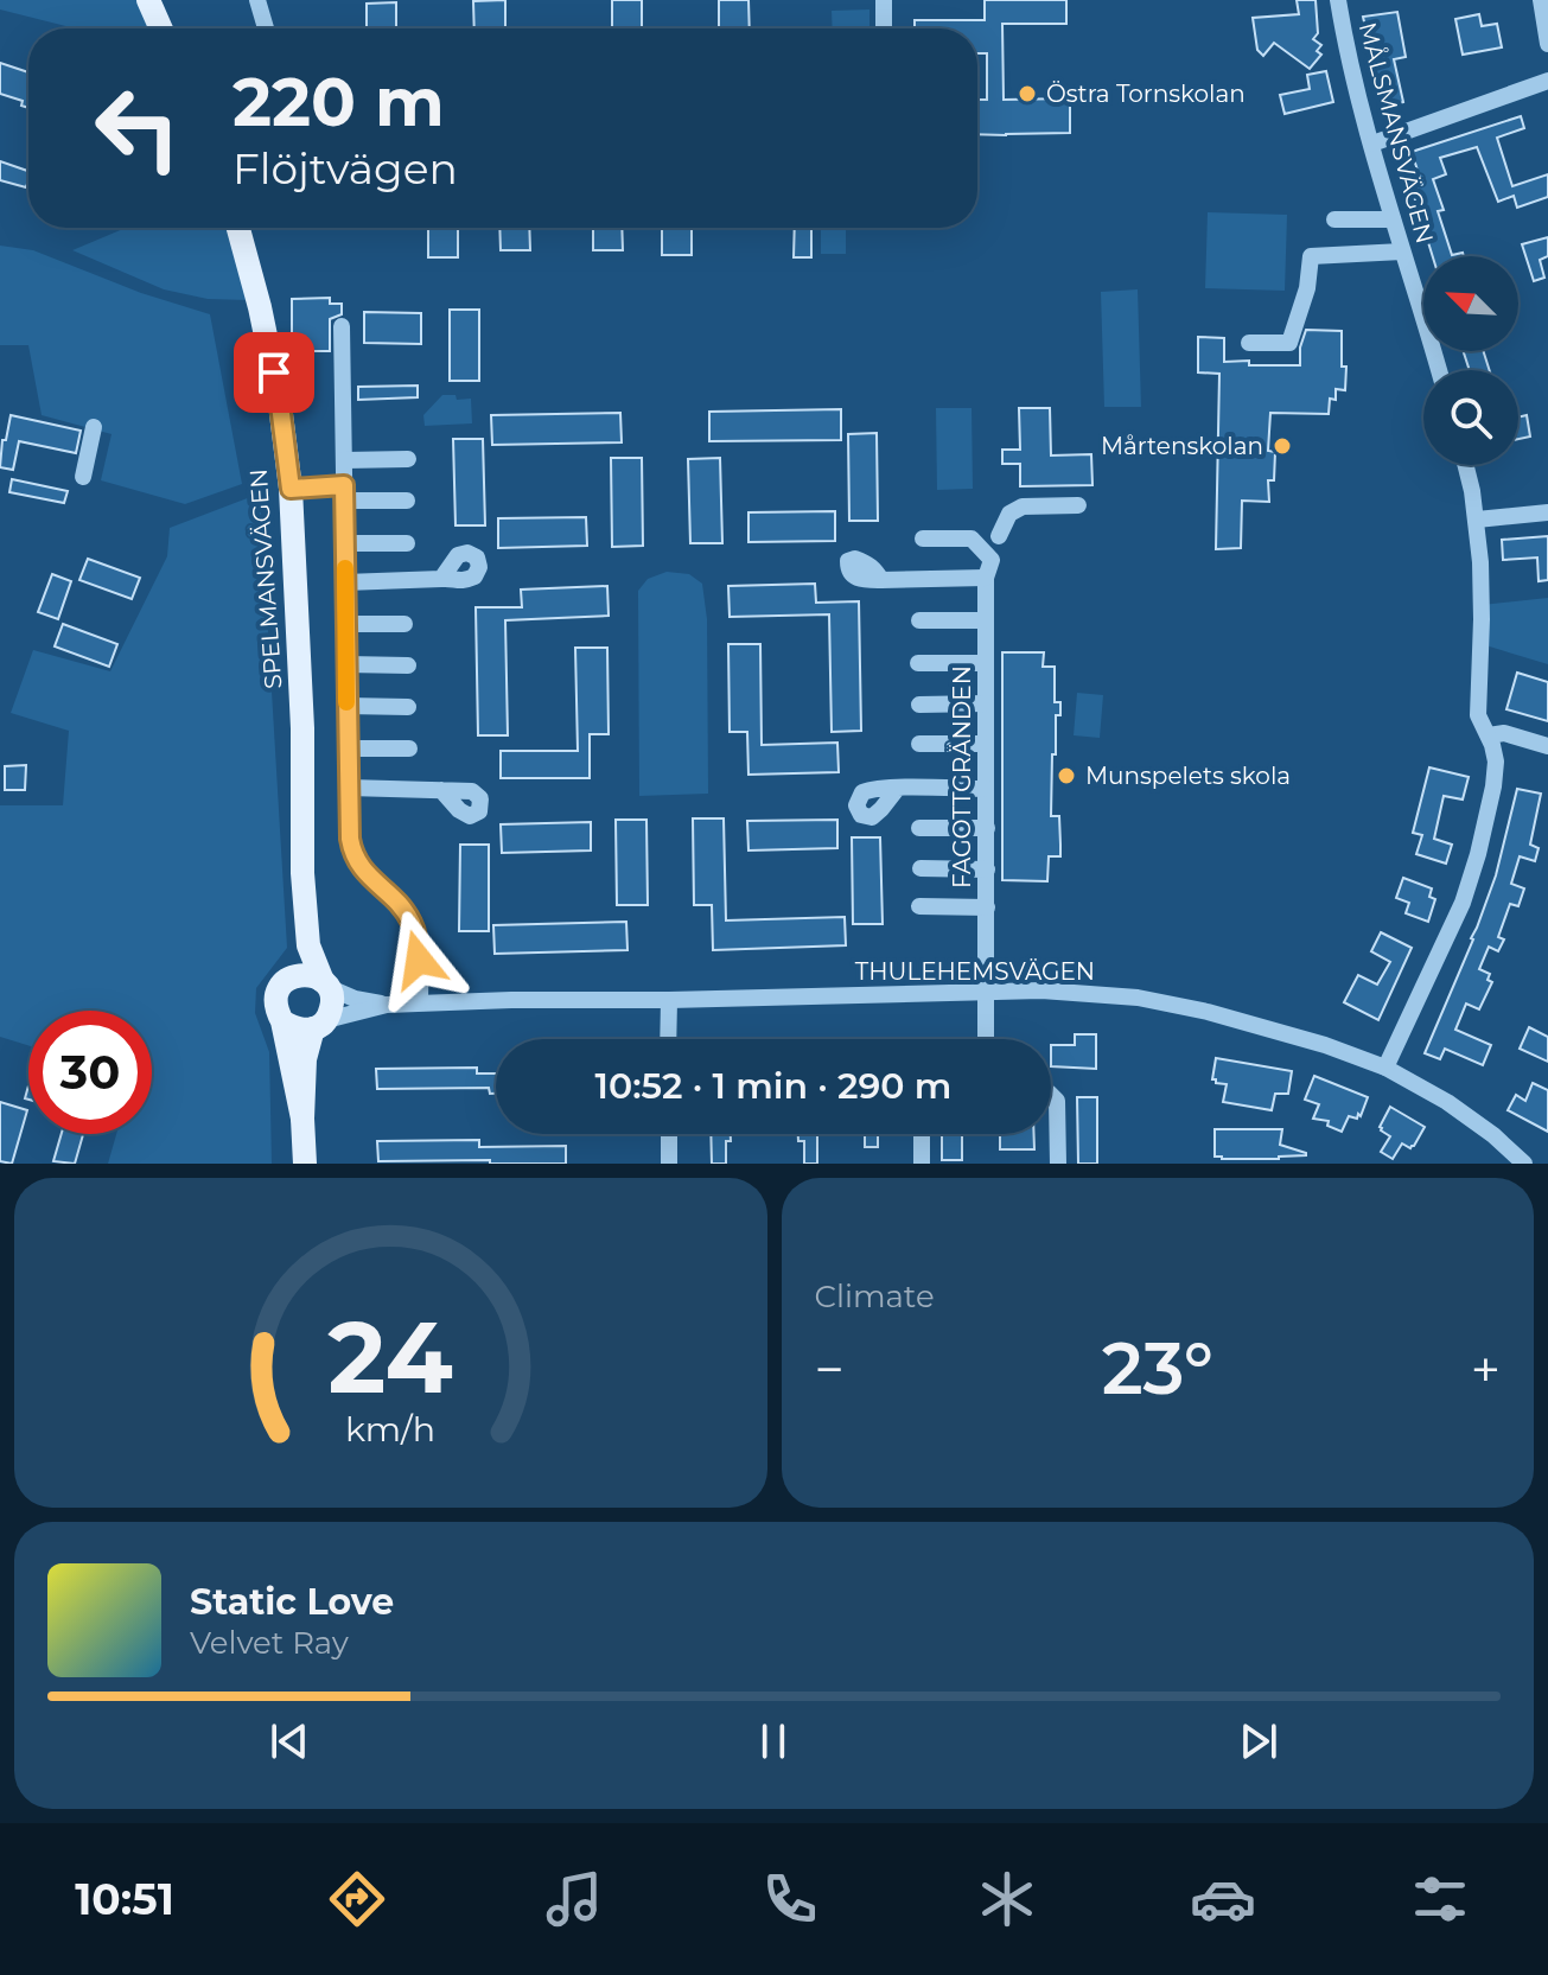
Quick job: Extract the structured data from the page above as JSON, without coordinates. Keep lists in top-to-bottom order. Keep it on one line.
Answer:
{"streets":{"main road":["SPELMANSVÄGEN"],"street":["MÅLSMANSVÄGEN","FAGOTTGRÄNDEN","THULEHEMSVÄGEN"]},"crossings":[["SPELMANSVÄGEN","THULEHEMSVÄGEN"],["FAGOTTGRÄNDEN","THULEHEMSVÄGEN"]],"places":["Östra Tornskolan","Mårtenskolan","Munspelets skola"],"north":"top left","page":{"turn":["220 m","Flöjtvägen"],"limit":"30","trip":"10:52 · 1 min · 290 m","tile":"Climate","heat":["−","23°","+"],"song":["Static Love","Velvet Ray"],"tabs":"10:51","gauge":["24","km/h"]}}
